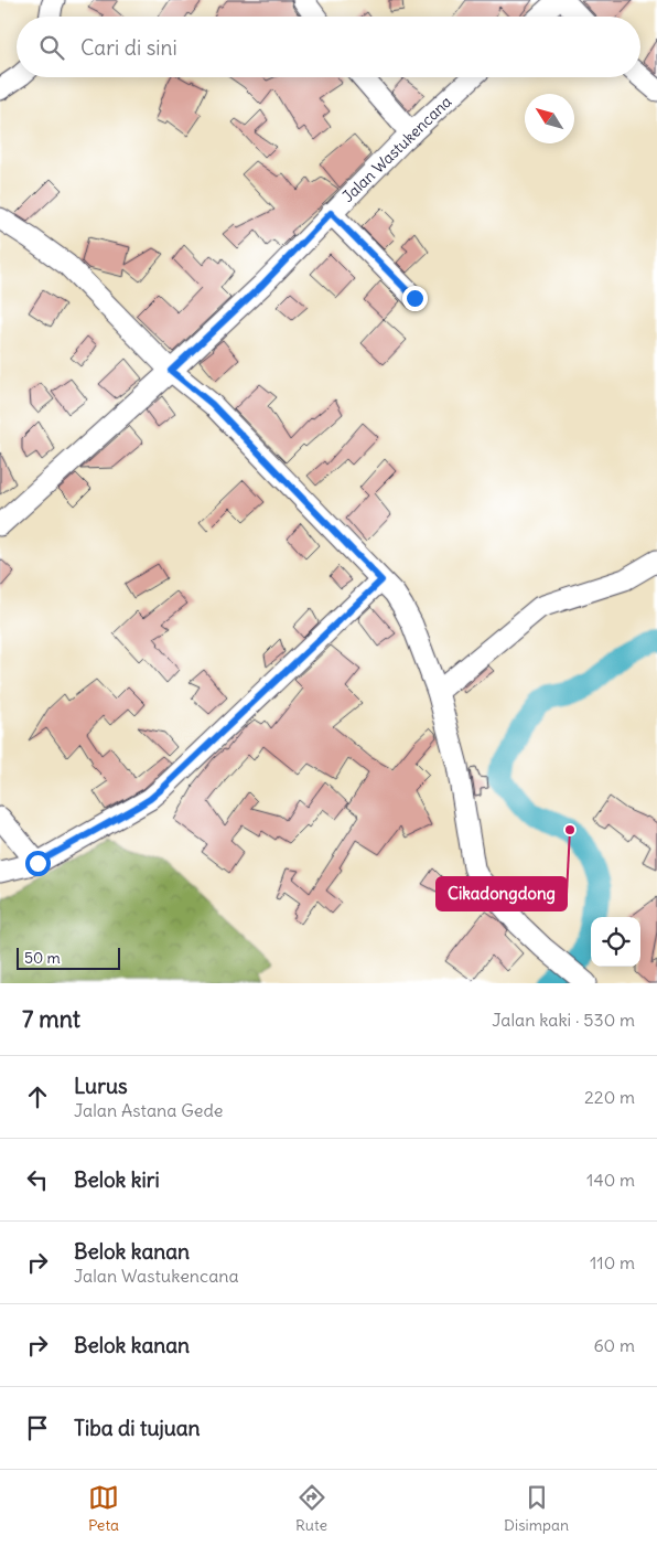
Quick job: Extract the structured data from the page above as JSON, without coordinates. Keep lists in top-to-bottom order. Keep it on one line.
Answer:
{"streets":{"street":["Jalan Wastukencana"]},"places":["Cikadongdong"],"scale_bar":"50 m","north":"top left","page":{"search":"Cari di sini","scale":"50 m","heading":["7 mnt","Jalan kaki · 530 m"],"list":[["Lurus","Jalan Astana Gede","220 m"],["Belok kiri","140 m"],["Belok kanan","Jalan Wastukencana","110 m"],["Belok kanan","60 m"],"Tiba di tujuan"],"nav":["Peta","Rute","Disimpan"]}}
